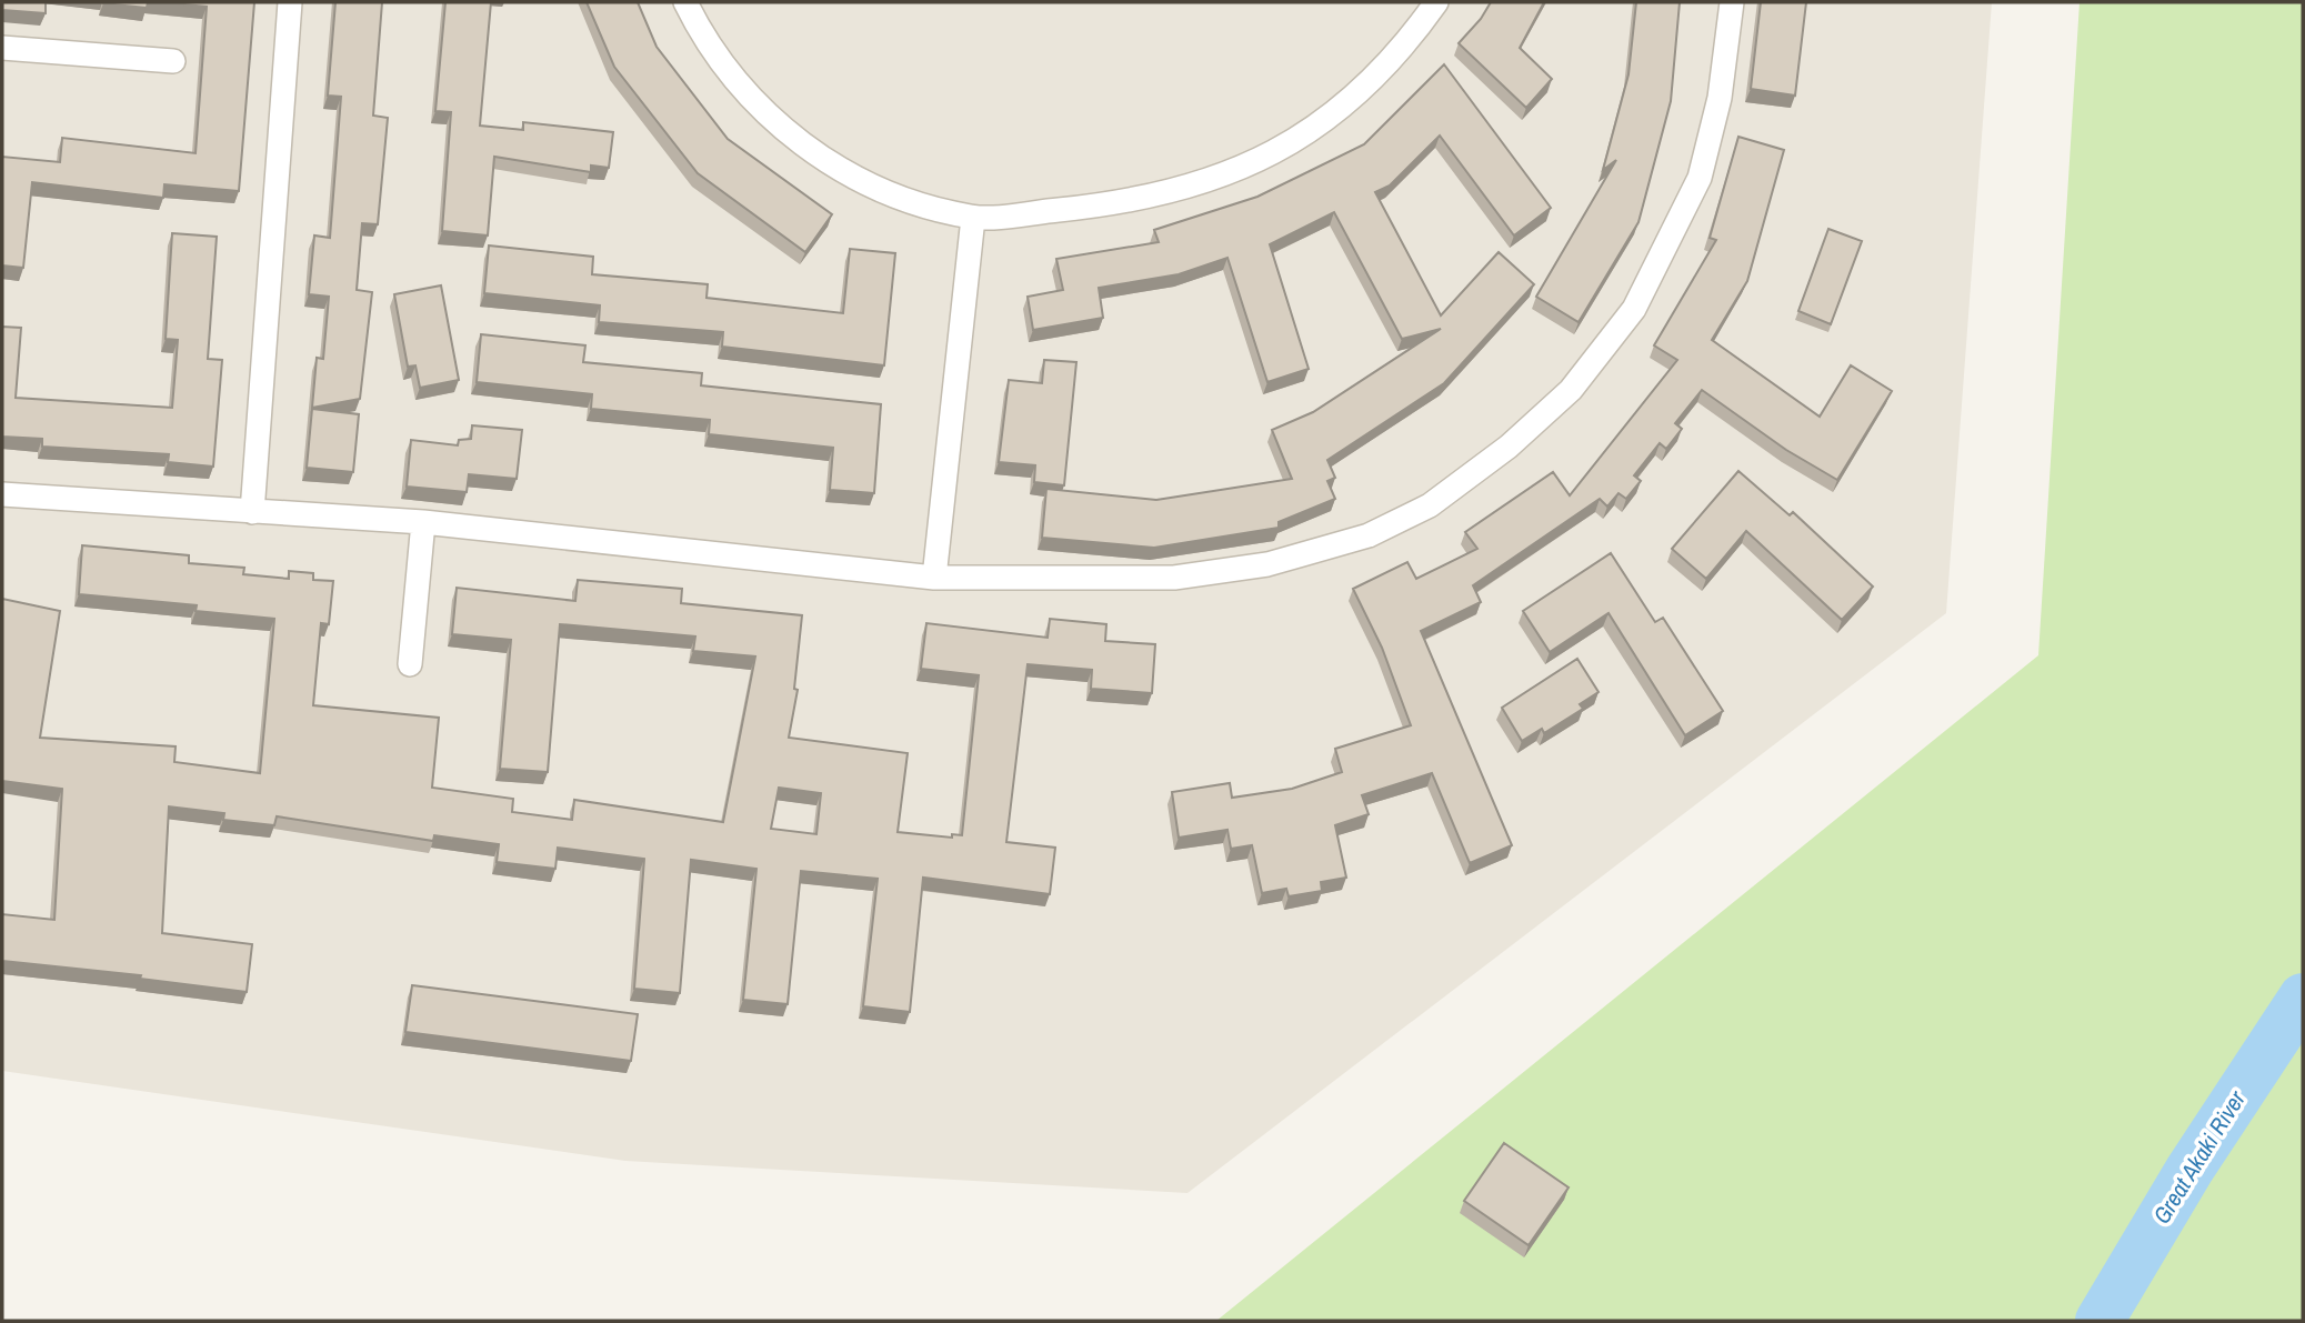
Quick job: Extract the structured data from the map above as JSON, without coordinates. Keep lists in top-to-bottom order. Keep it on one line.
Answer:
{"water":["Great Akaki River"]}
